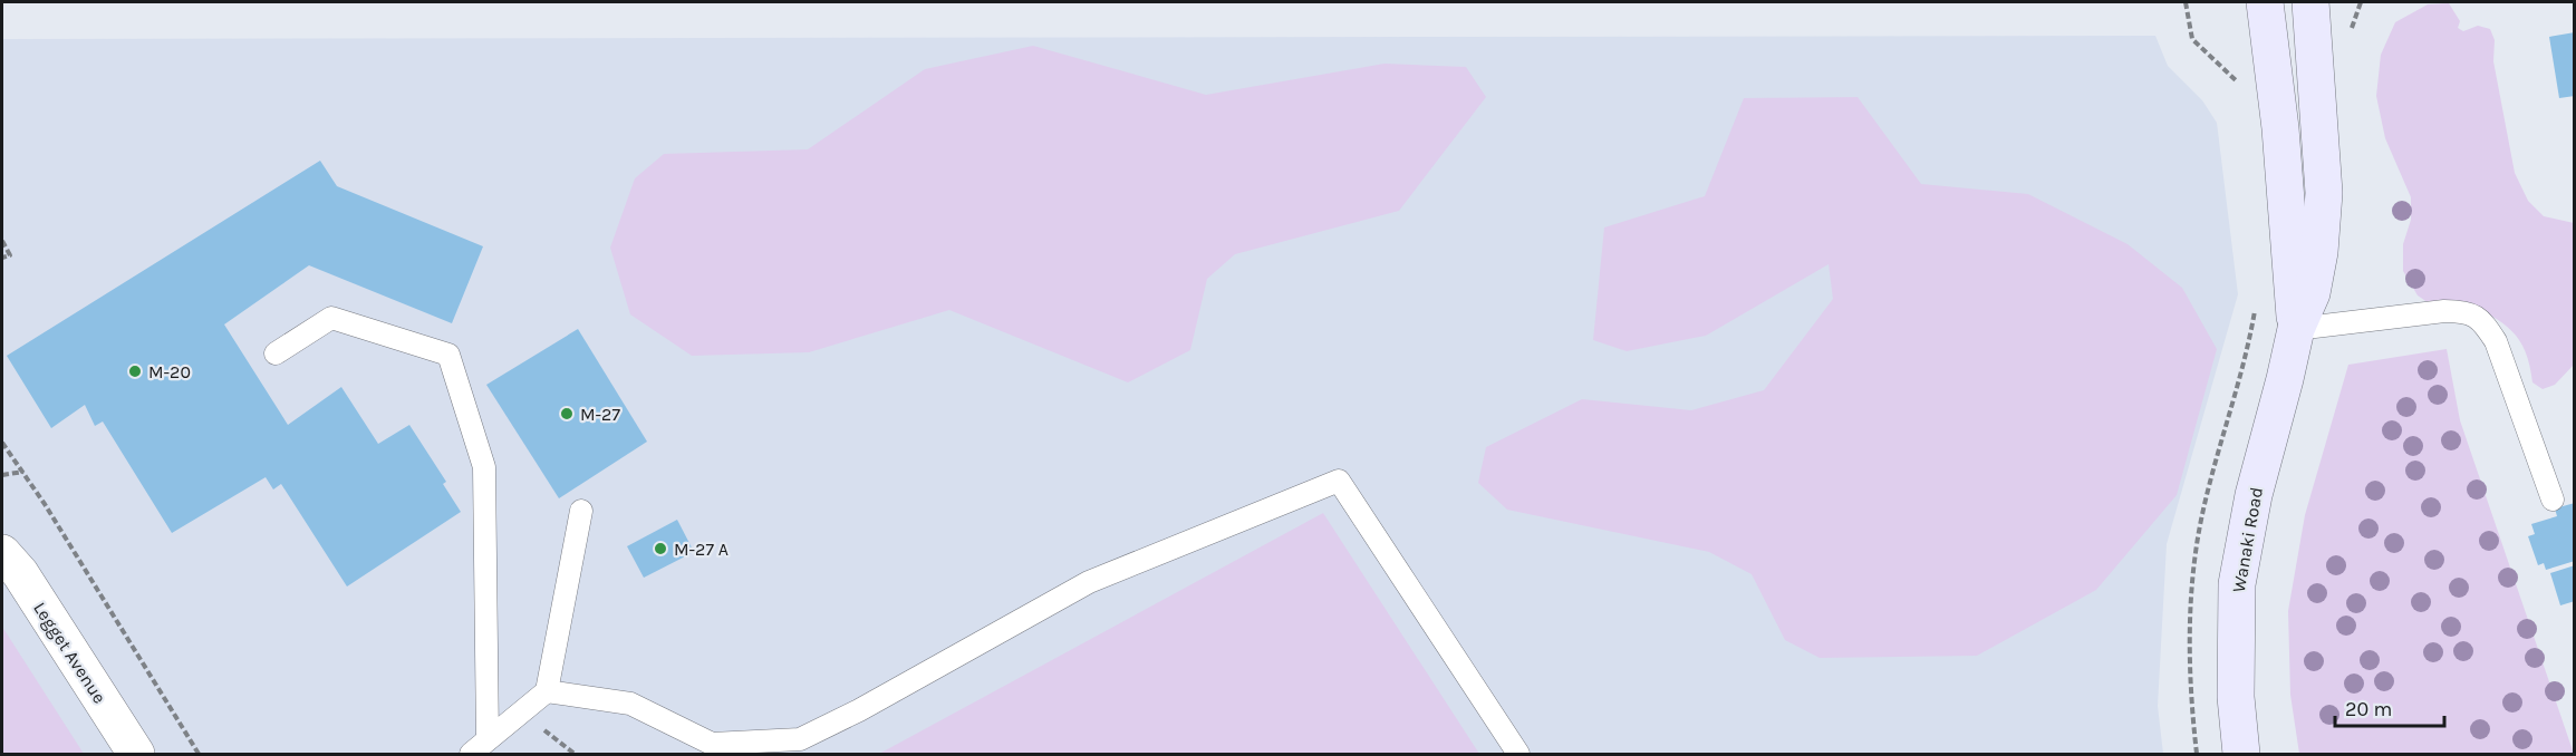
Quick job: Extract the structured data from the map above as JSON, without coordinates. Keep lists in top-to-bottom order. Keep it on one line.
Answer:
{"streets":{"street":["Wanaki Road","Legget Avenue"]},"places":["M-20","M-27","M-27 A"],"scale_bar":"20 m"}
